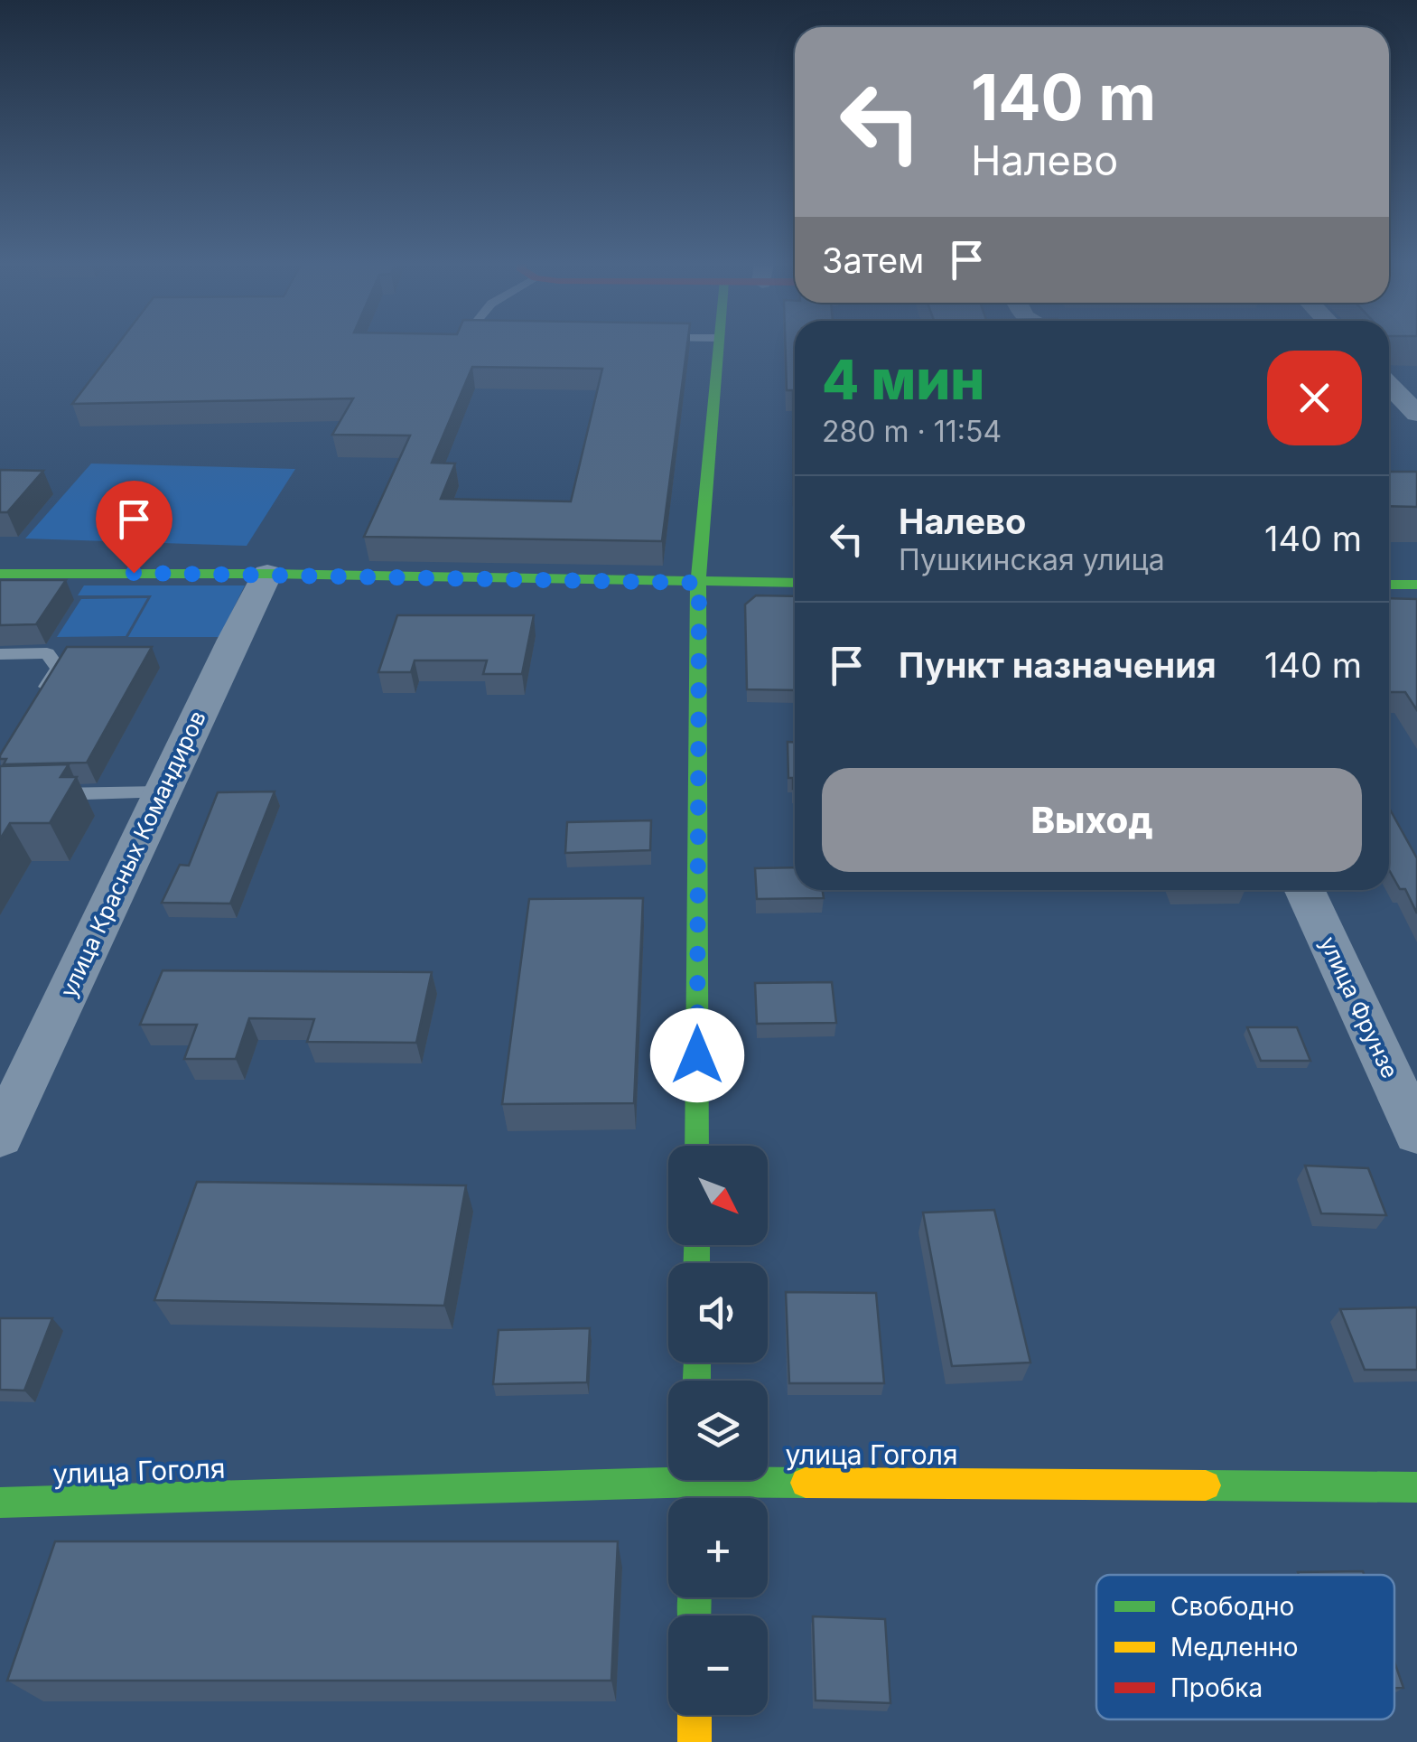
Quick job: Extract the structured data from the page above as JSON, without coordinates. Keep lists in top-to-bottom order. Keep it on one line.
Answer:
{"streets":{"main road":["улица Гоголя"],"street":["улица Красных Командиров","улица Фрунзе"]},"legend":["Свободно","Медленно","Пробка"],"north":"bottom right","page":{"turn":["140 m","Налево"],"then":"Затем","heading":["4 мин","280 m · 11:54"],"list":[{"name":"Налево","note":"Пушкинская улица","value":"140 m"},{"name":"Пункт назначения","value":"140 m"}],"buttons":"Выход","map_buttons":["+","−"]}}
